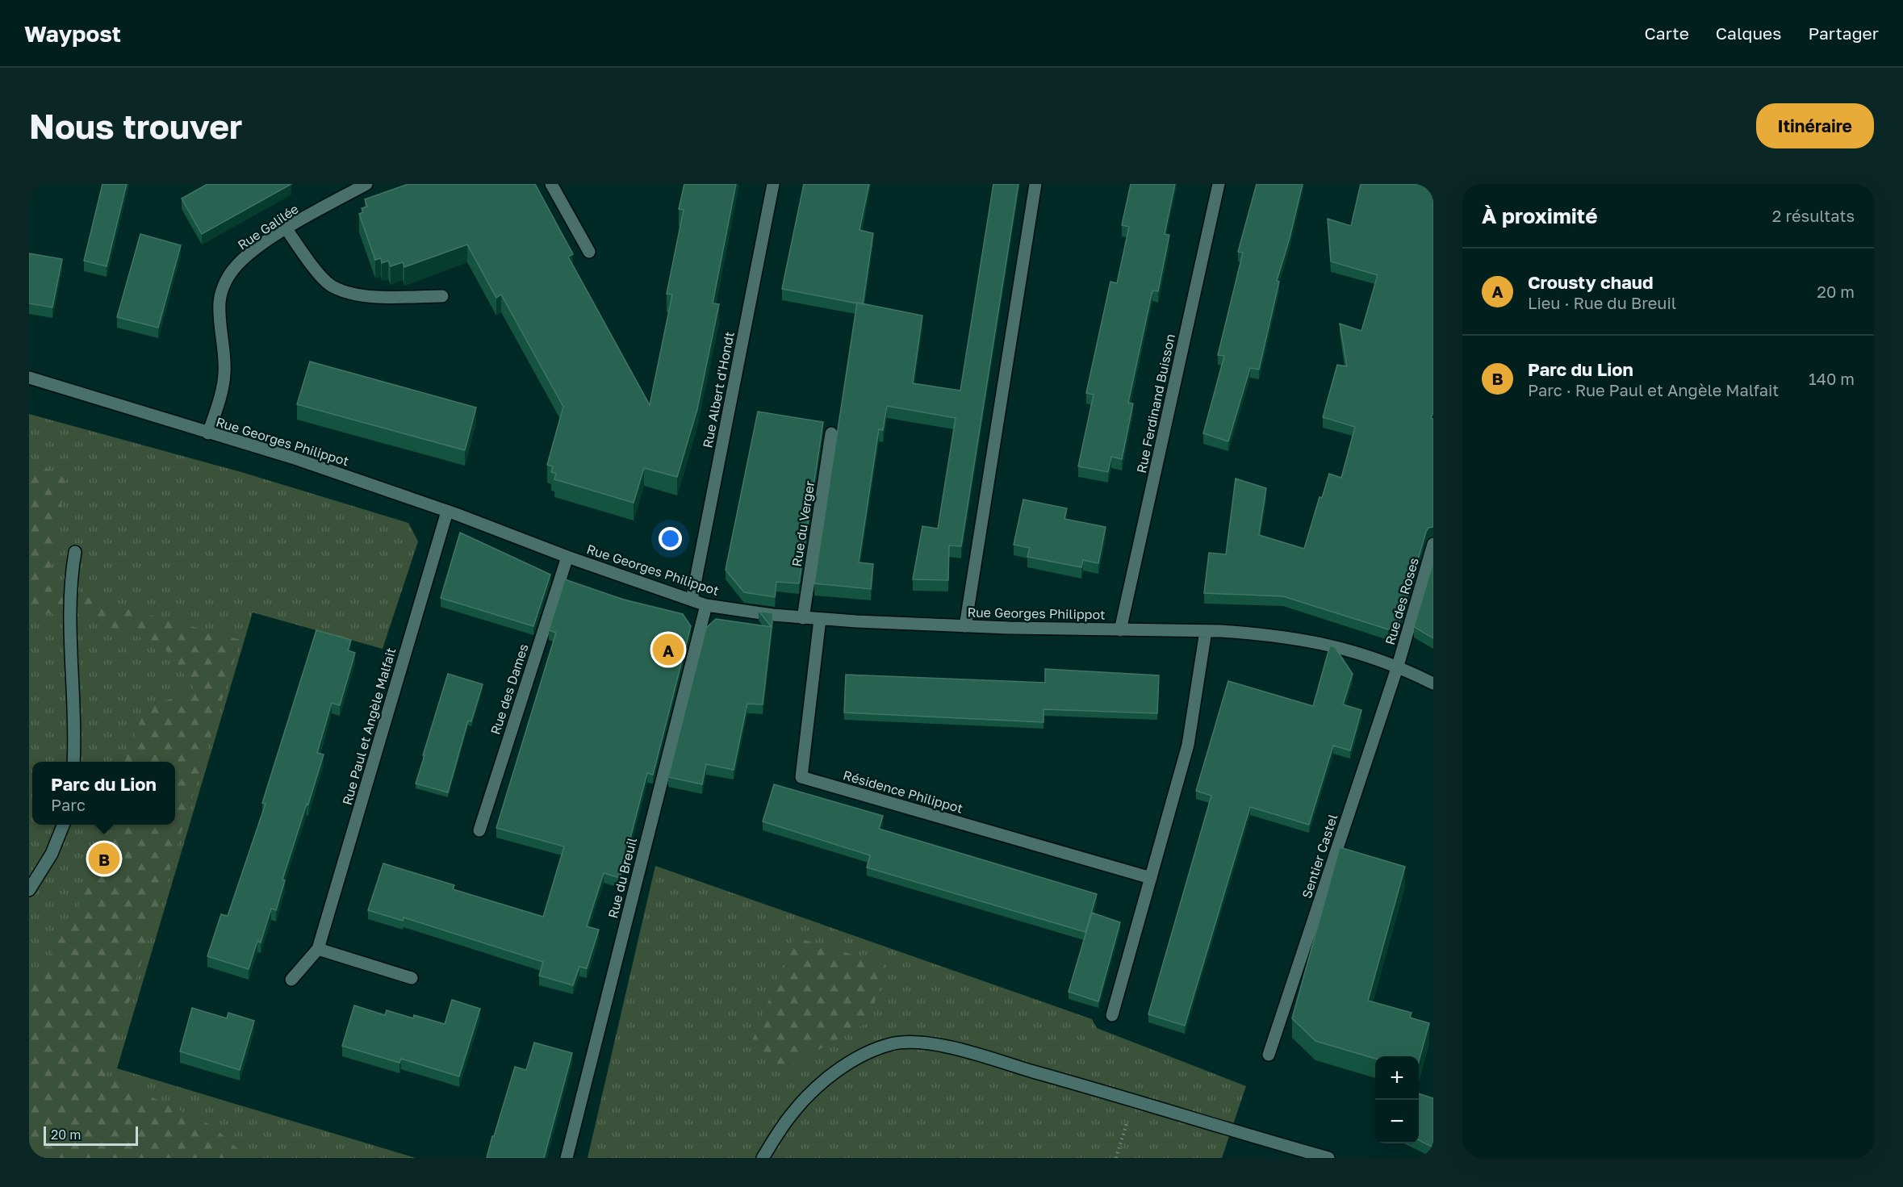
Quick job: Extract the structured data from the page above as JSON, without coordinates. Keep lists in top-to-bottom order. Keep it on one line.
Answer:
{"streets":{"street":["Rue Galilée","Rue Albert d'Hondt","Rue Ferdinand Buisson","Rue Georges Philippot","Rue du Verger","Rue des Roses","Rue des Dames","Rue Paul et Angèle Malfait","Résidence Philippot","Sentier Castel","Rue du Breuil"]},"crossings":[["Rue Galilée","Rue Georges Philippot"],["Rue Albert d'Hondt","Rue Georges Philippot"],["Rue Ferdinand Buisson","Rue Georges Philippot"],["Rue Georges Philippot","Rue du Verger"],["Rue Georges Philippot","Rue des Roses"],["Rue Georges Philippot","Rue des Dames"],["Rue Georges Philippot","Rue Paul et Angèle Malfait"],["Rue Georges Philippot","Résidence Philippot"],["Rue Georges Philippot","Sentier Castel"],["Rue Georges Philippot","Rue du Breuil"],["Rue des Roses","Sentier Castel"]],"scale_bar":"20 m","page":{"header":"Waypost","nav":["Carte","Calques","Partager"],"buttons":"Itinéraire","title":"Nous trouver","heading":["À proximité","2 résultats"],"list":[{"mark":"A","name":"Crousty chaud","note":"Lieu · Rue du Breuil","value":"20 m"},{"mark":"B","name":"Parc du Lion","note":"Parc · Rue Paul et Angèle Malfait","value":"140 m"}],"pins":["A","B"],"popup":["Parc du Lion","Parc"],"map_buttons":["+","−"],"scale":"20 m"}}
